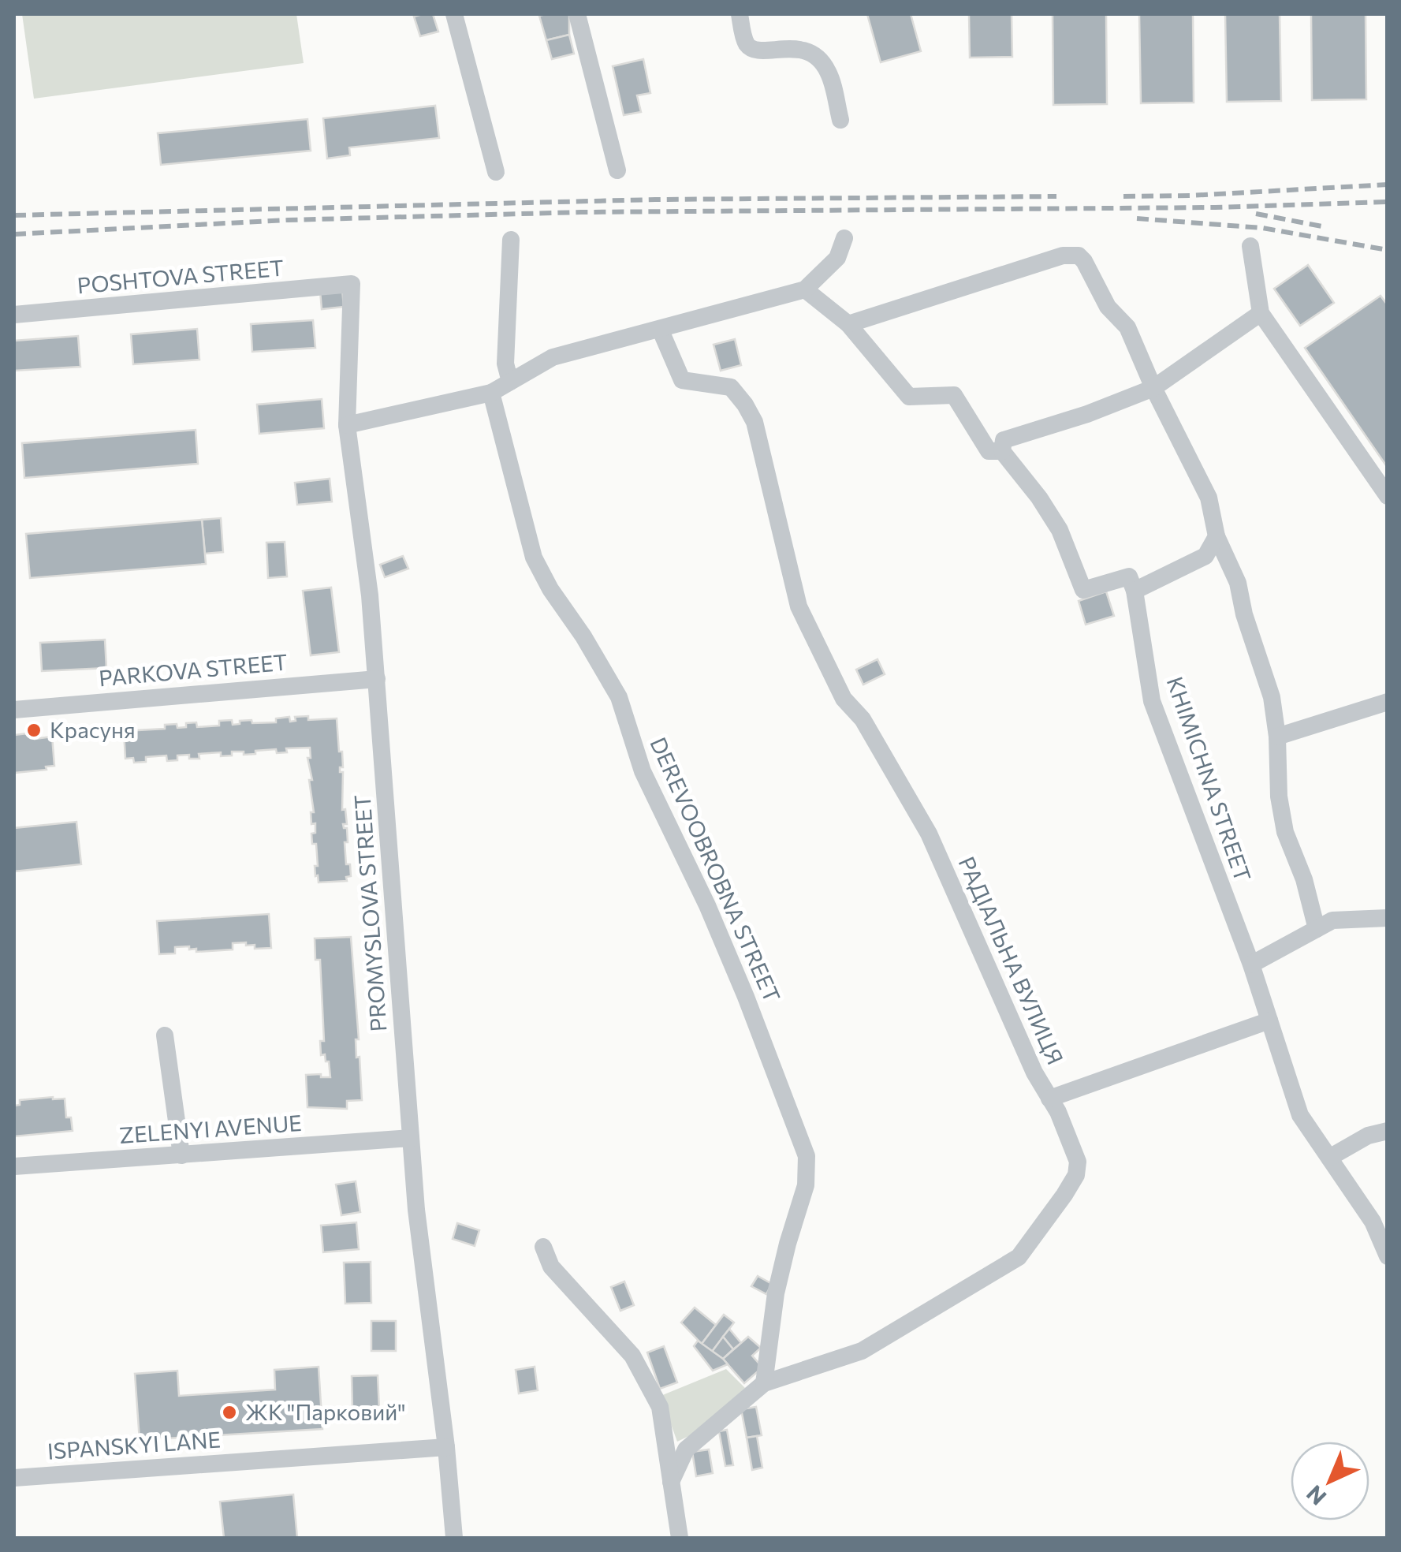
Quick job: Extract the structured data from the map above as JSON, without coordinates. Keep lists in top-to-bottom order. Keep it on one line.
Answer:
{"streets":{"street":["POSHTOVA STREET","PARKOVA STREET","KHIMICHNA STREET","DEREVOOBROBNA STREET","PROMYSLOVA STREET","РАДІАЛЬНА ВУЛИЦЯ","ZELENYI AVENUE","ISPANSKYI LANE"]},"crossings":[["POSHTOVA STREET","PROMYSLOVA STREET"],["PARKOVA STREET","PROMYSLOVA STREET"],["DEREVOOBROBNA STREET","РАДІАЛЬНА ВУЛИЦЯ"],["PROMYSLOVA STREET","ZELENYI AVENUE"],["PROMYSLOVA STREET","ISPANSKYI LANE"]],"places":["Красуня","ЖК \"Парковий\""],"north":"bottom left"}
